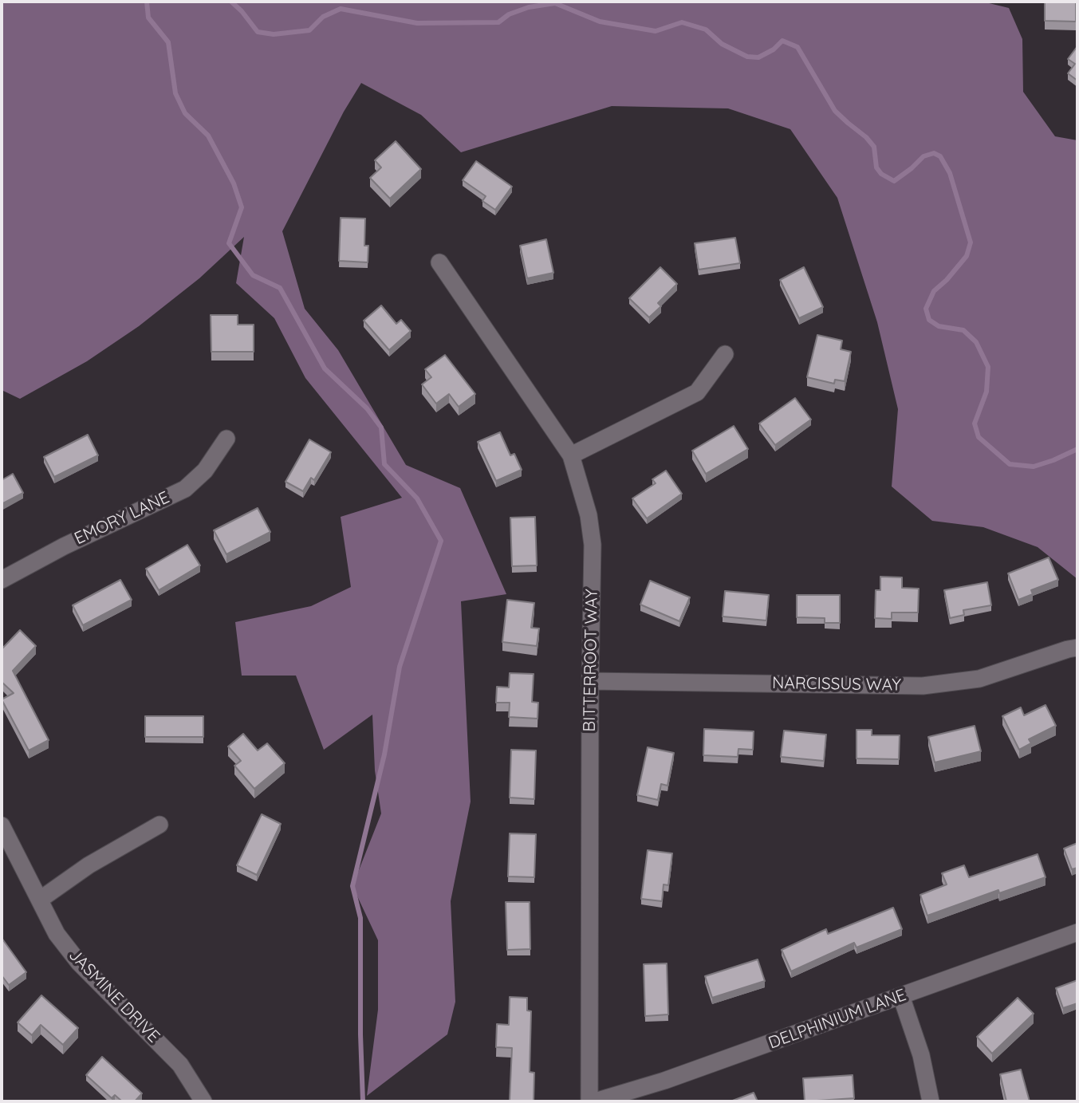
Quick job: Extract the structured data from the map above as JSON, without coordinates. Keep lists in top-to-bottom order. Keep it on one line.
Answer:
{"streets":{"street":["EMORY LANE","BITTERROOT WAY","NARCISSUS WAY","JASMINE DRIVE","DELPHINIUM LANE"]},"crossings":[["BITTERROOT WAY","NARCISSUS WAY"]]}
